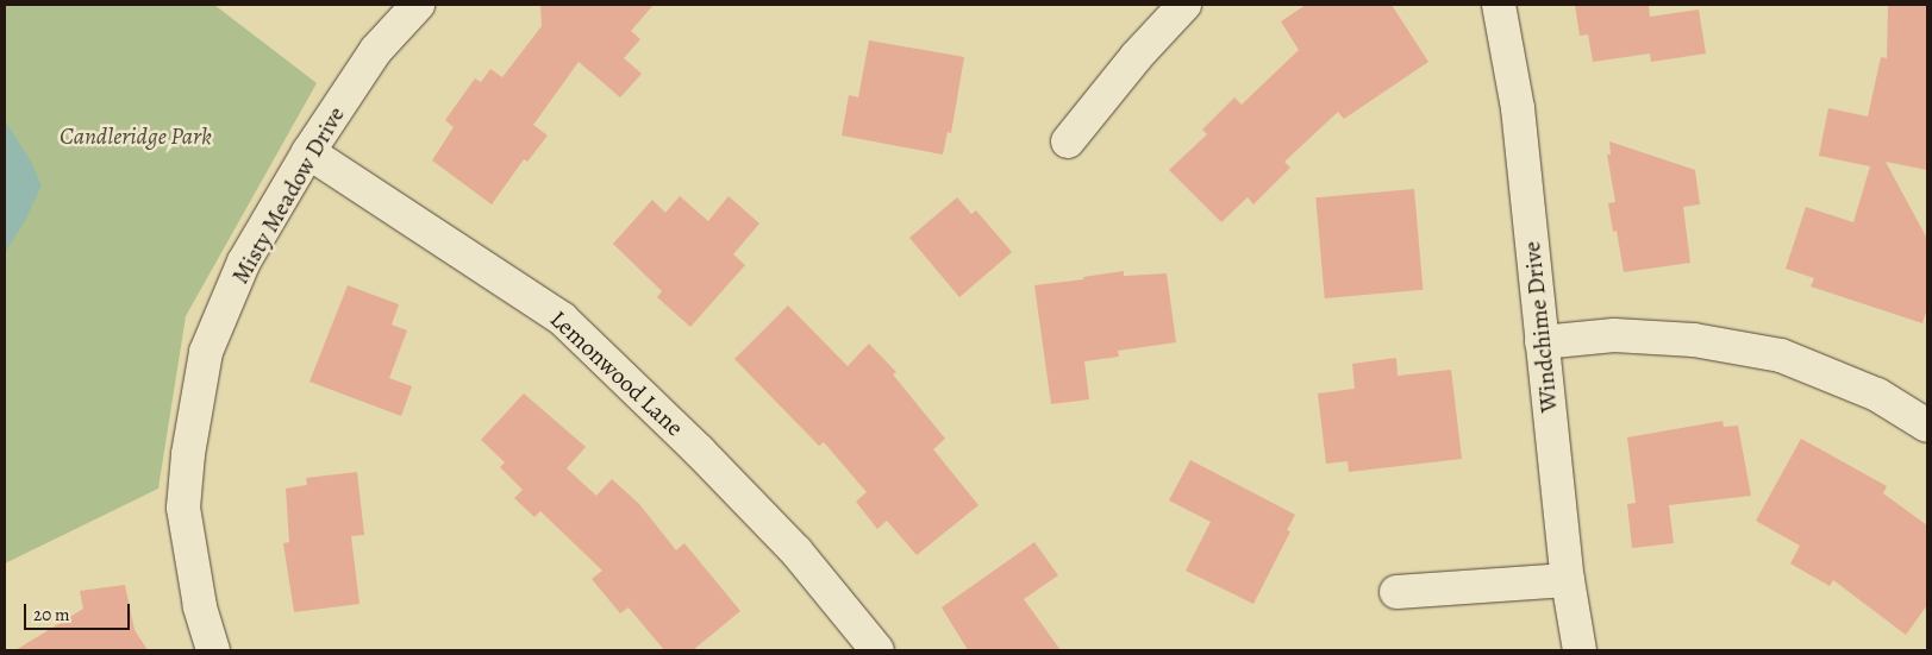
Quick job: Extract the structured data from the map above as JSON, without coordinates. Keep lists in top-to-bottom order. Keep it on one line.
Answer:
{"streets":{"street":["Misty Meadow Drive","Windchime Drive","Lemonwood Lane"]},"crossings":[["Misty Meadow Drive","Lemonwood Lane"]],"parks":["Candleridge Park"],"scale_bar":"20 m"}
